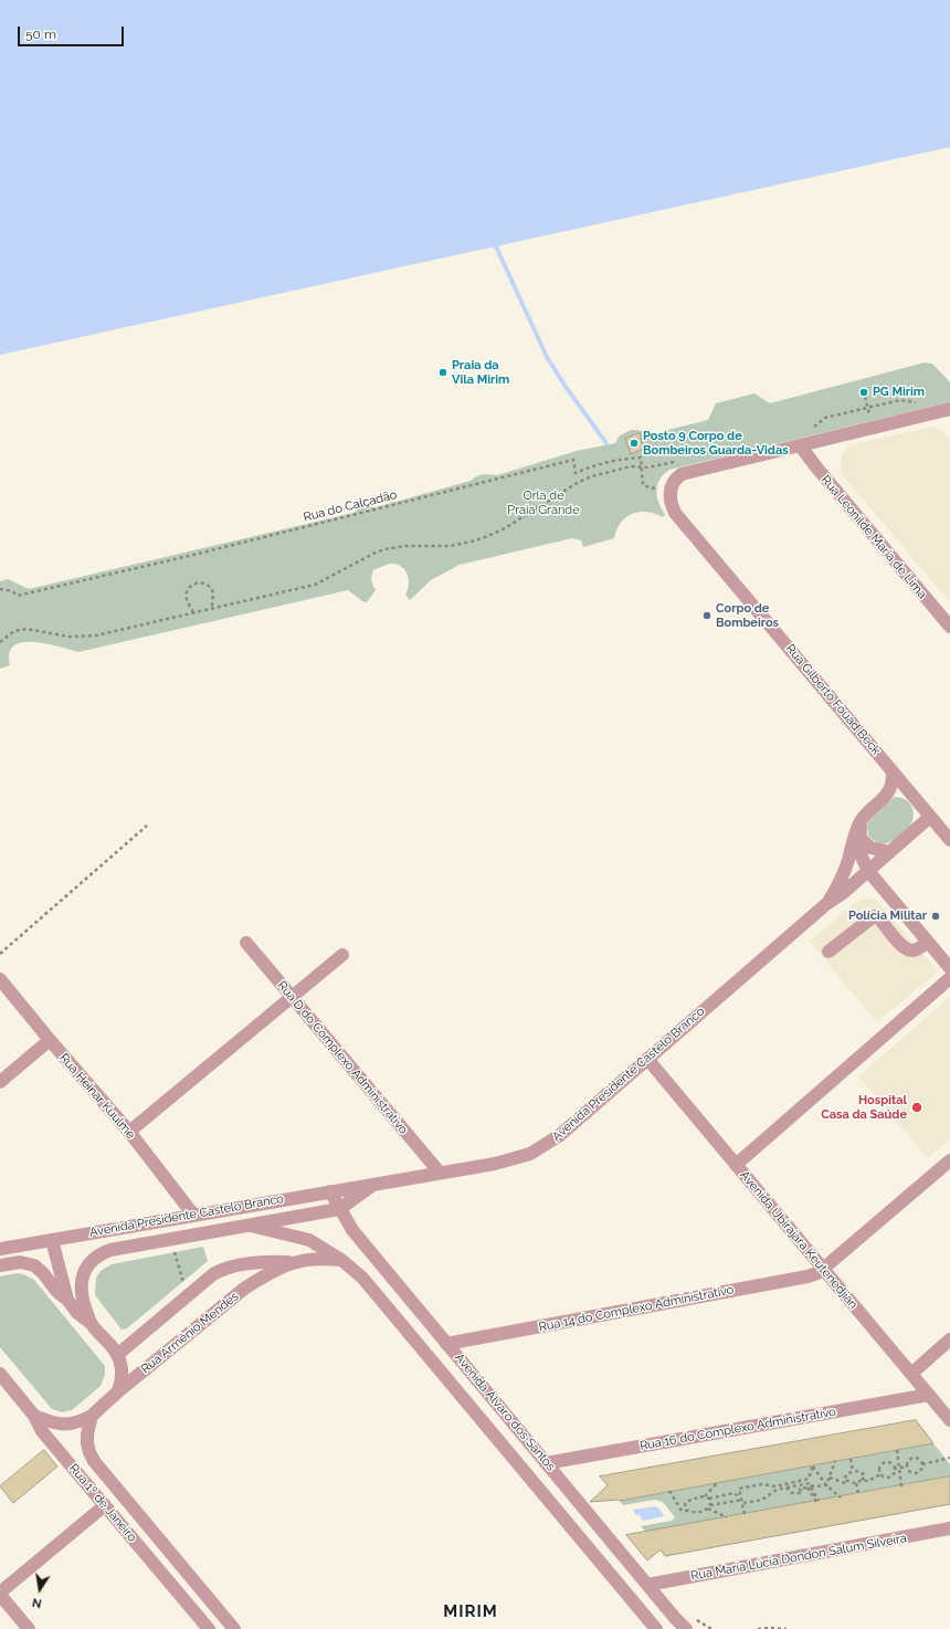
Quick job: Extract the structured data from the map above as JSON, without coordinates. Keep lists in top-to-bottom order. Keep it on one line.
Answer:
{"streets":{"street":["Rua Leonilde Maria de Lima","Rua Gilberto Fouad Beck","Rua D do Complexo Administrativo","Avenida Presidente Castelo Branco","Rua Heinar Kuulme","Avenida Ubirajara Keutenedjian","Rua 14 do Complexo Administrativo","Rua Armênio Mendes","Avenida Álvaro dos Santos","Rua 16 do Complexo Administrativo","Rua 1º de Janeiro","Rua Maria Lúcia Dondon Salum Silveira"],"path":["Rua do Calçadão"]},"crossings":[["Rua Gilberto Fouad Beck","Avenida Presidente Castelo Branco"],["Rua D do Complexo Administrativo","Avenida Presidente Castelo Branco"],["Avenida Presidente Castelo Branco","Rua Heinar Kuulme"],["Avenida Presidente Castelo Branco","Avenida Ubirajara Keutenedjian"],["Avenida Presidente Castelo Branco","Avenida Álvaro dos Santos"],["Avenida Ubirajara Keutenedjian","Rua 14 do Complexo Administrativo"],["Avenida Ubirajara Keutenedjian","Rua 16 do Complexo Administrativo"],["Rua 14 do Complexo Administrativo","Avenida Álvaro dos Santos"],["Rua Armênio Mendes","Avenida Álvaro dos Santos"],["Rua Armênio Mendes","Rua 1º de Janeiro"],["Avenida Álvaro dos Santos","Rua 16 do Complexo Administrativo"],["Avenida Álvaro dos Santos","Rua Maria Lúcia Dondon Salum Silveira"]],"districts":["MIRIM"],"parks":["Orla de Praia Grande"],"places":["Praia da Vila Mirim","PG Mirim","Posto 9 Corpo de Bombeiros Guarda-Vidas","Corpo de Bombeiros","Polícia Militar","Hospital Casa da Saúde"],"scale_bar":"50 m","north":"bottom"}
